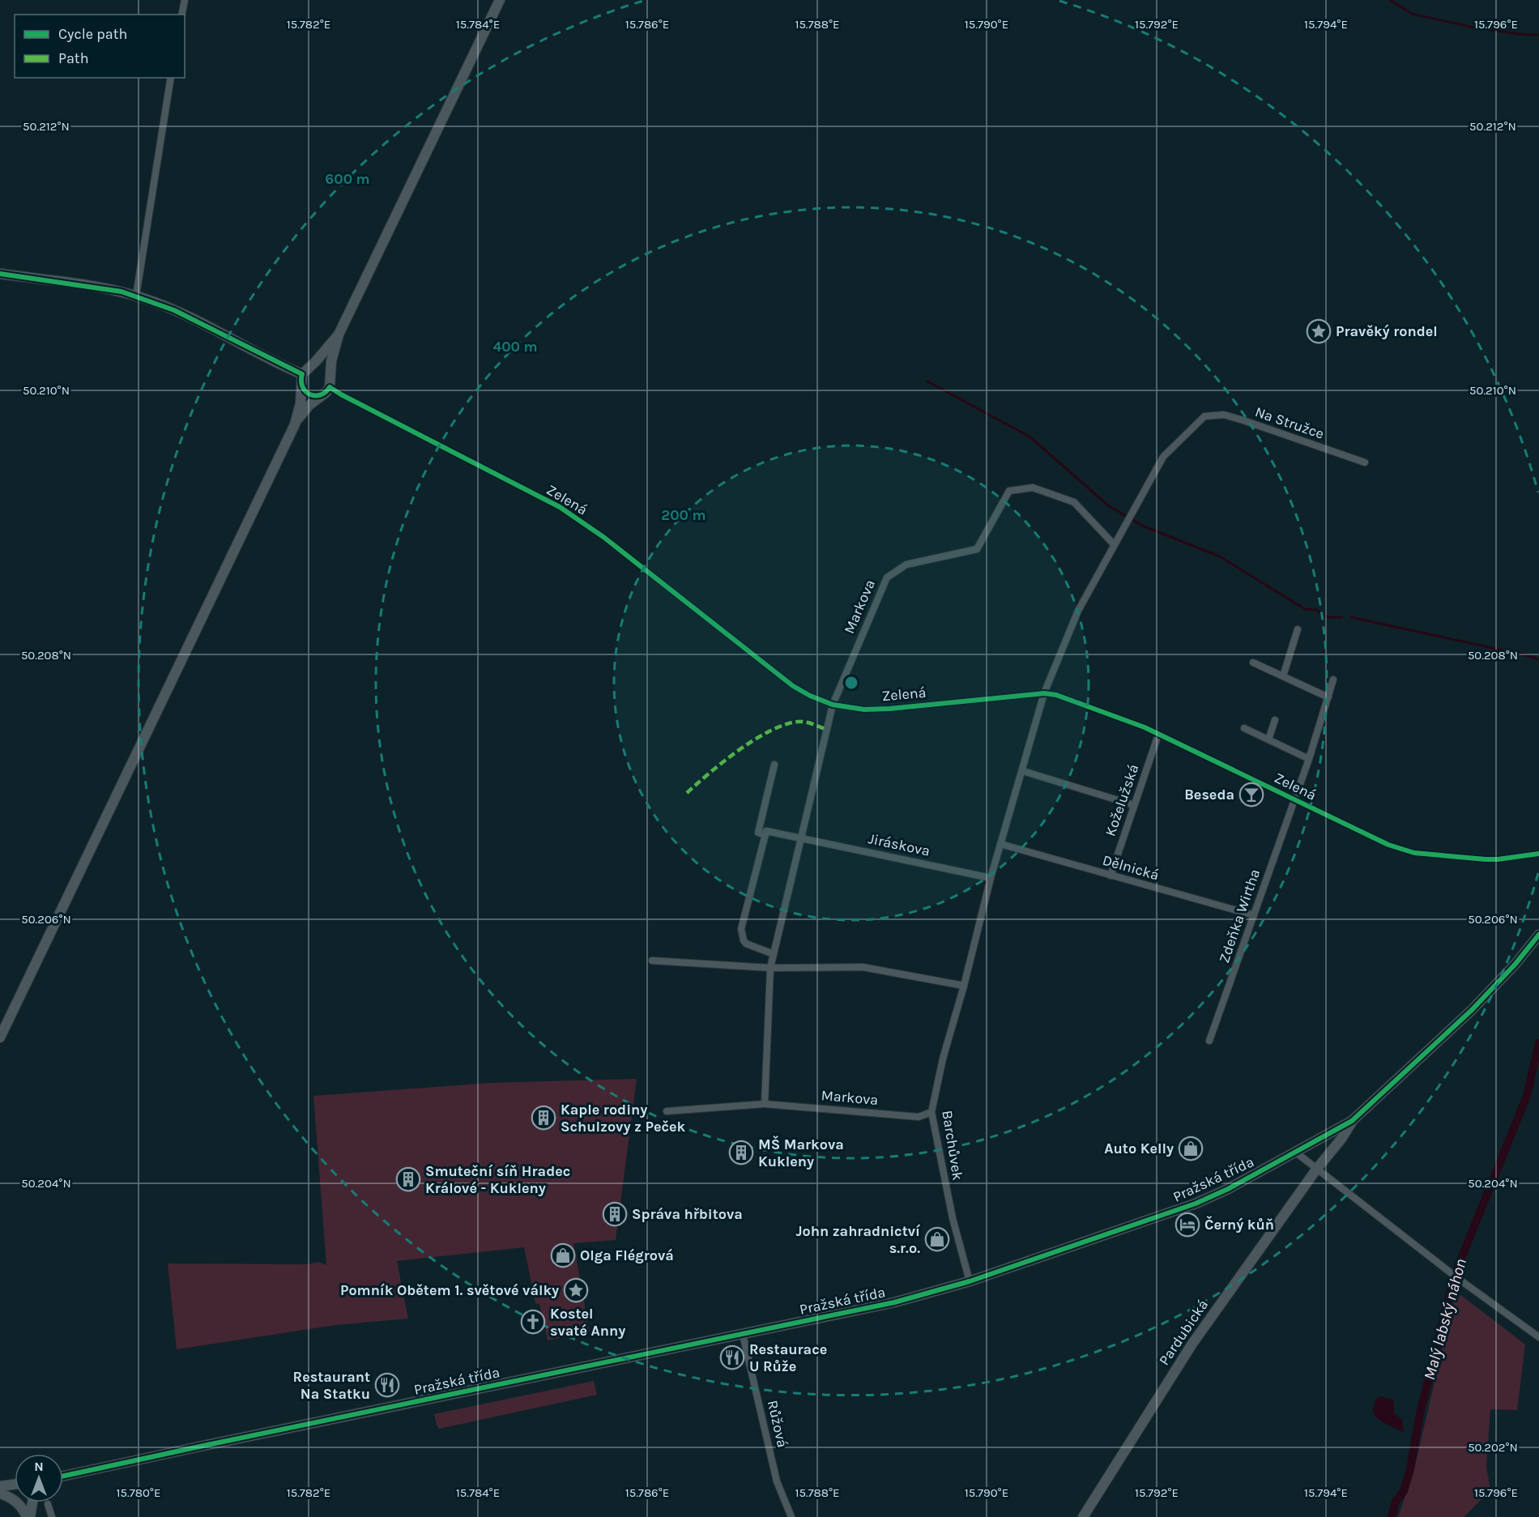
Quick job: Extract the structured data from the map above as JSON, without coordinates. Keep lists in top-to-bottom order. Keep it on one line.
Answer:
{"streets":{"street":["Na Stružce","Zelená","Markova","Koželužská","Jiráskova","Dělnická","Zdeňka Wirtha","Barchůvek","Pražská třída","Pardubická","Růžová"]},"crossings":[["Na Stružce","Markova"],["Zelená","Markova"],["Zelená","Koželužská"],["Zelená","Zdeňka Wirtha"],["Markova","Jiráskova"],["Markova","Barchůvek"],["Koželužská","Dělnická"],["Dělnická","Zdeňka Wirtha"],["Barchůvek","Pražská třída"],["Pražská třída","Pardubická"],["Pražská třída","Růžová"]],"water":["Malý labský náhon"],"places":{"place":["Pravěký rondel","Pomník Obětem 1. světové války"],"bar":["Beseda"],"building":["Kaple rodiny Schulzovy z Peček","MŠ Markova Kukleny","Smuteční síň Hradec Králové - Kukleny","Správa hřbitova"],"shop":["Auto Kelly","John zahradnictví s.r.o.","Olga Flégrová"],"hotel":["Černý kůň"],"church":["Kostel svaté Anny"],"restaurant":["Restaurace U Růže","Restaurant Na Statku"]},"legend":["Cycle path","Path"],"north":"top","coordinates":["15.782°E","15.784°E","15.786°E","15.788°E","15.790°E","15.792°E","15.794°E","15.796°E","50.212°N","50.210°N","50.208°N","50.206°N","50.204°N","50.202°N","15.780°E"],"rings":["600 m","400 m","200 m"]}
